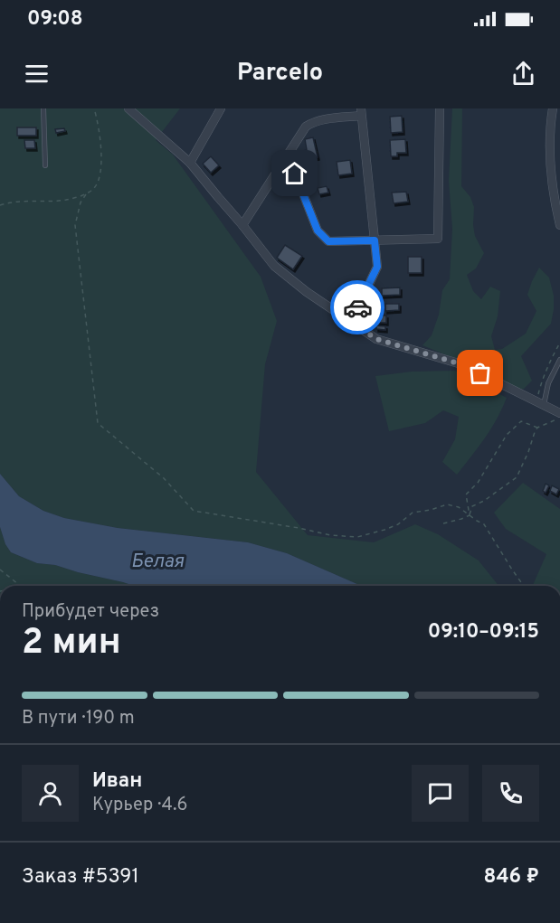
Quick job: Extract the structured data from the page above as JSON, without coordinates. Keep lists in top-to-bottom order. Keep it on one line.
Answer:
{"water":["Белая"],"page":{"status":"09:08","header":"Parcelo","heading":["2 мин","Прибудет через","09:10–09:15"],"panel":["Иван","Курьер · 4.6","Заказ #5391","846 ₽"],"bar":"В пути · 190 m"}}
